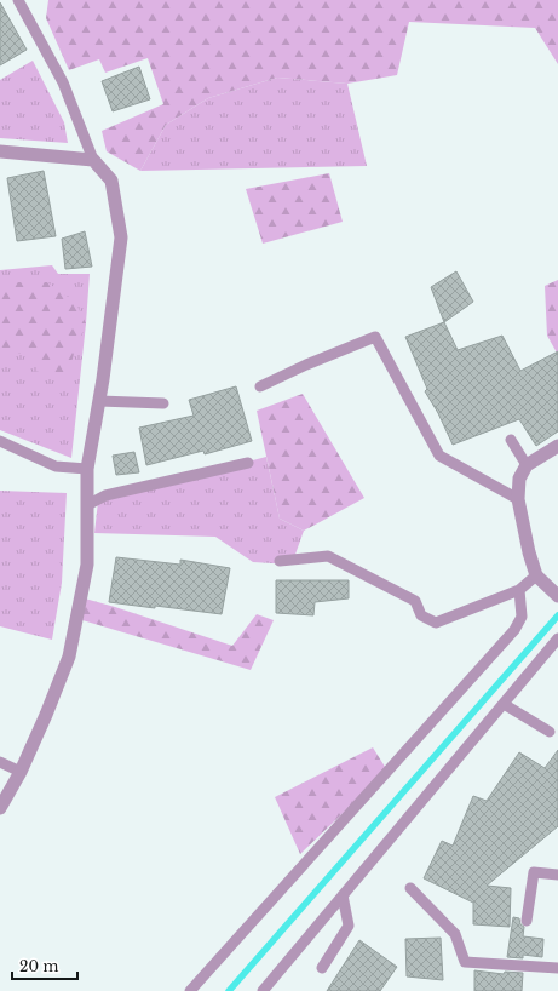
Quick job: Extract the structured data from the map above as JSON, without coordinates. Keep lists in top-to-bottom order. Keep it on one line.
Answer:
{"scale_bar":"20 m"}
